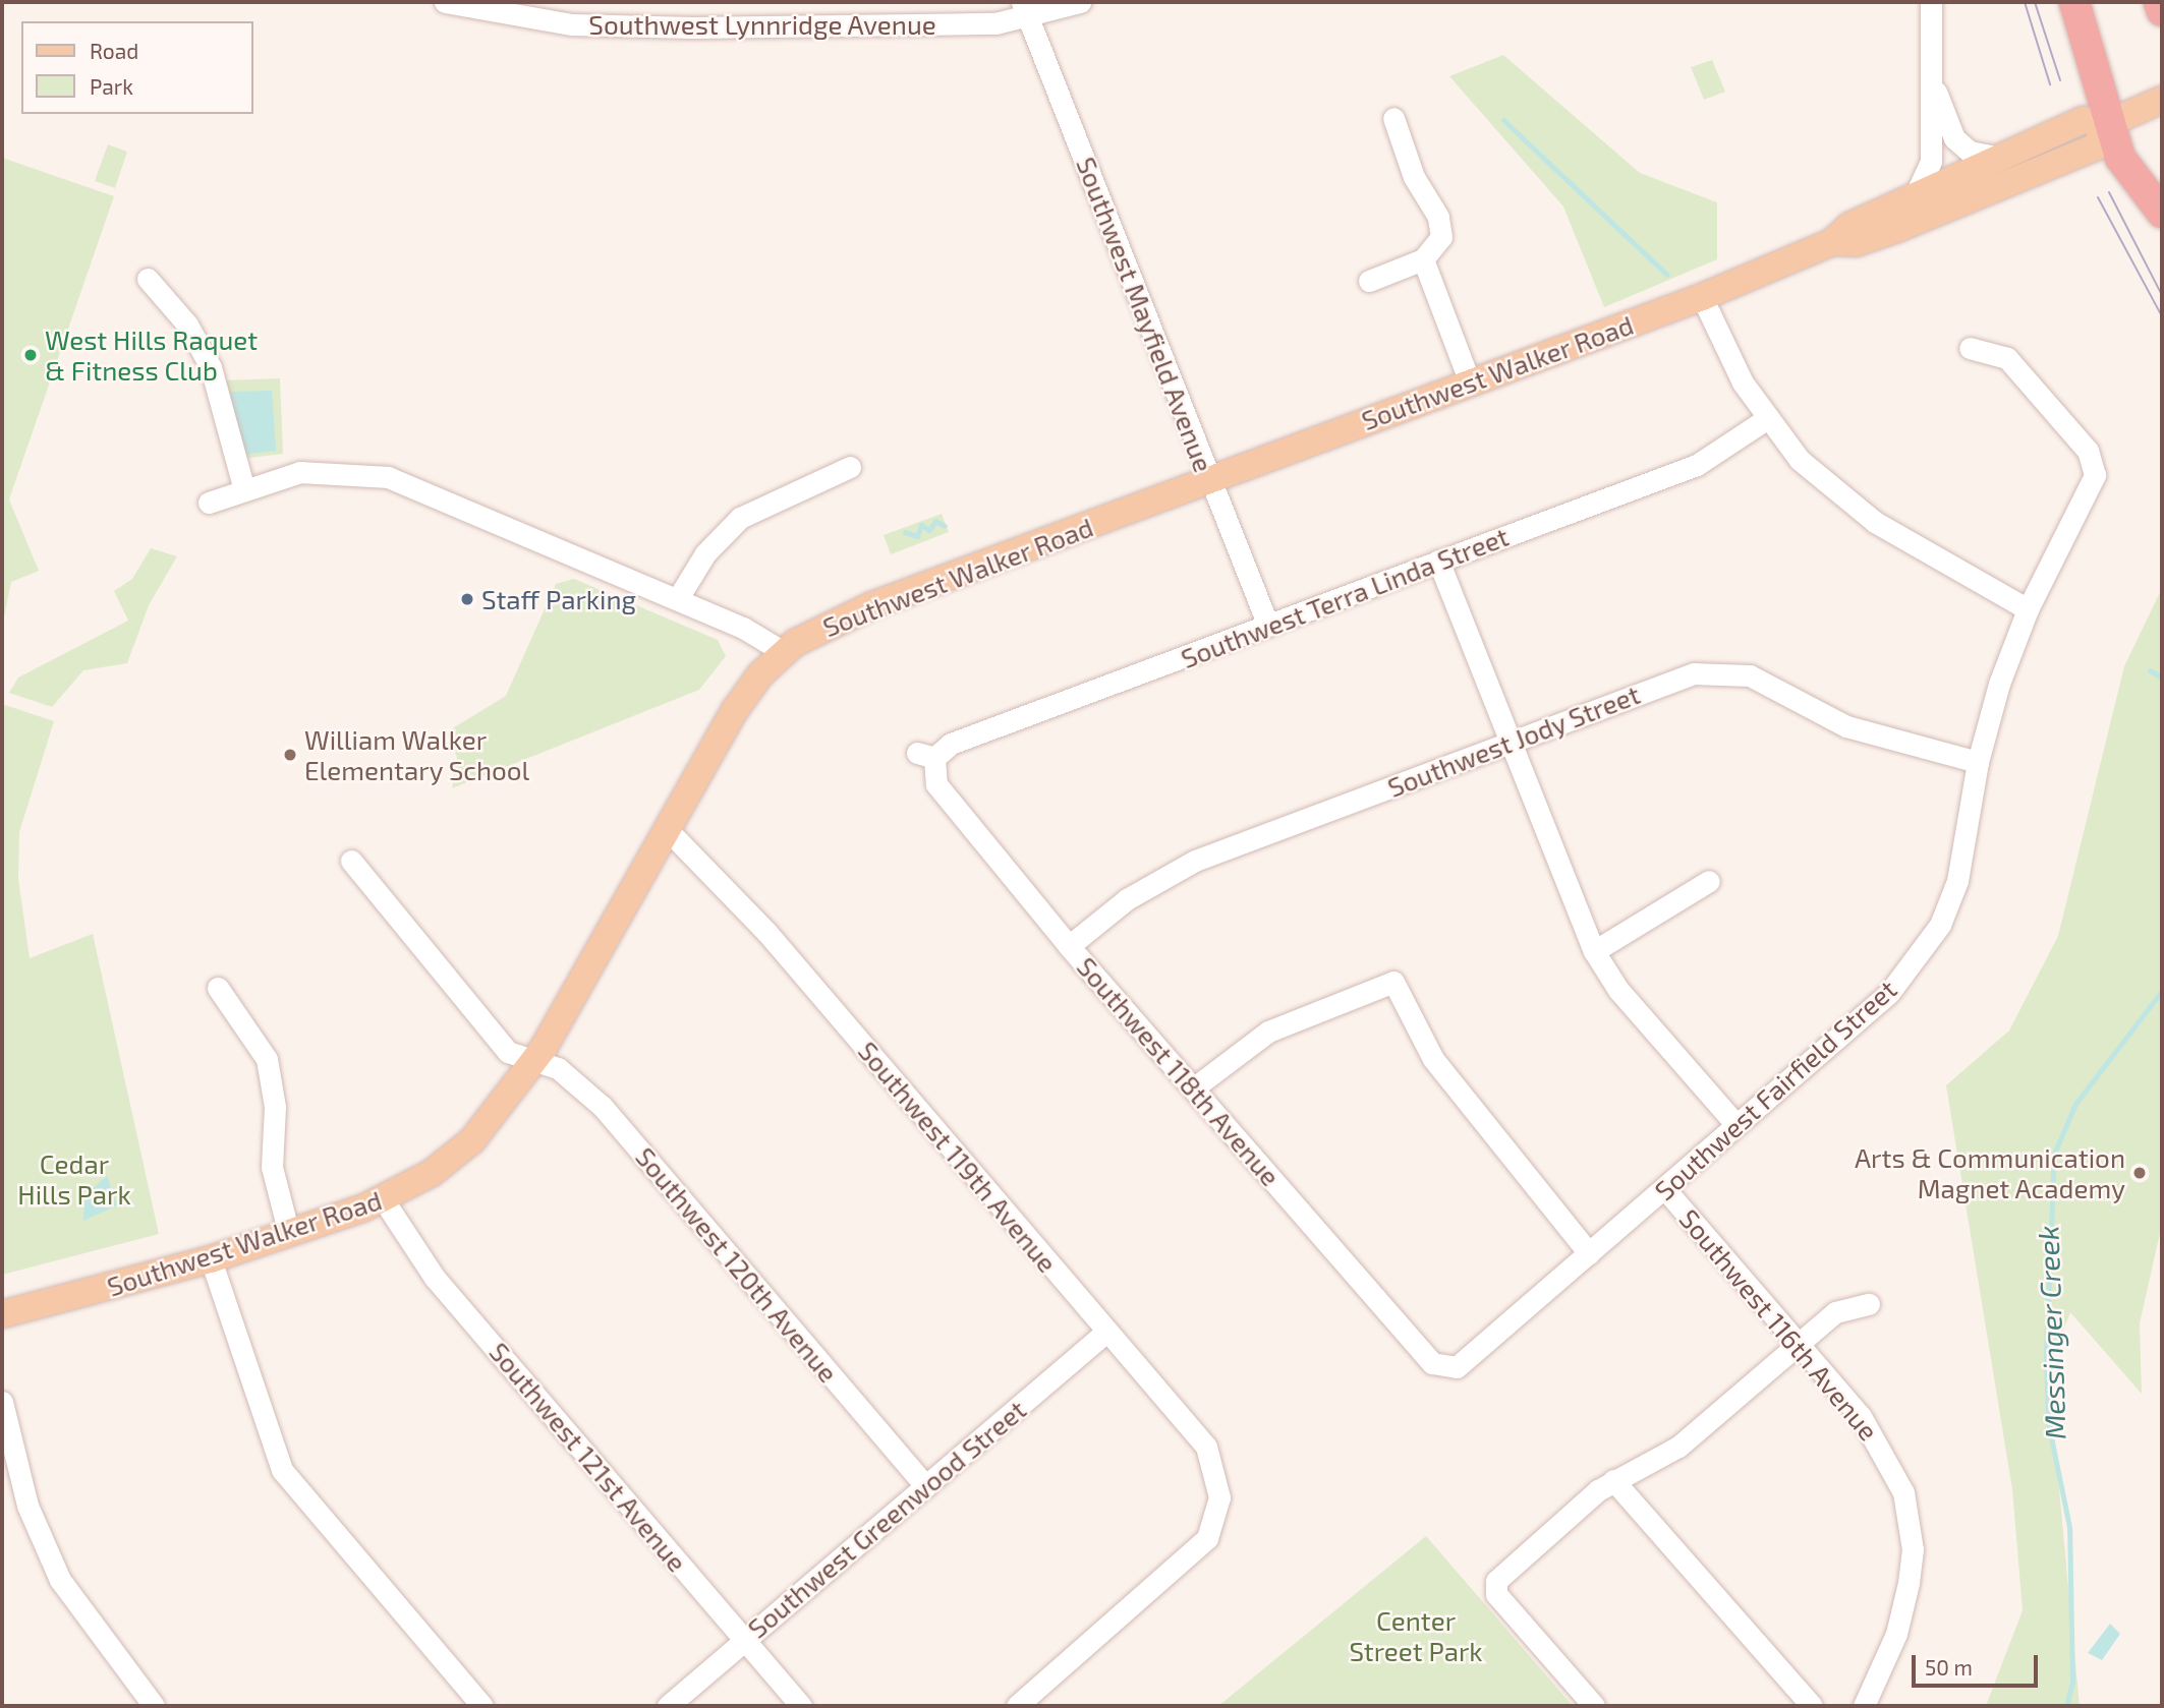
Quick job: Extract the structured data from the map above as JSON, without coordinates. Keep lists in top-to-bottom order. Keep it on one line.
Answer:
{"streets":{"main road":["Southwest Walker Road"],"street":["Southwest Lynnridge Avenue","Southwest Mayfield Avenue","Southwest Terra Linda Street","Southwest Jody Street","Southwest 118th Avenue","Southwest Fairfield Street","Southwest 119th Avenue","Southwest 120th Avenue","Southwest 116th Avenue","Southwest 121st Avenue","Southwest Greenwood Street"]},"crossings":[["Southwest Lynnridge Avenue","Southwest Mayfield Avenue"],["Southwest Mayfield Avenue","Southwest Walker Road"],["Southwest Mayfield Avenue","Southwest Terra Linda Street"],["Southwest Walker Road","Southwest 119th Avenue"],["Southwest Walker Road","Southwest 120th Avenue"],["Southwest Walker Road","Southwest 121st Avenue"],["Southwest Terra Linda Street","Southwest 118th Avenue"],["Southwest Jody Street","Southwest 118th Avenue"],["Southwest Jody Street","Southwest Fairfield Street"],["Southwest 118th Avenue","Southwest Fairfield Street"],["Southwest Fairfield Street","Southwest 116th Avenue"],["Southwest 119th Avenue","Southwest Greenwood Street"],["Southwest 120th Avenue","Southwest Greenwood Street"],["Southwest 121st Avenue","Southwest Greenwood Street"]],"water":["Messinger Creek"],"parks":["Cedar Hills Park","Center Street Park"],"places":["West Hills Raquet & Fitness Club","Staff Parking","William Walker Elementary School","Arts & Communication Magnet Academy"],"legend":["Road","Park"],"scale_bar":"50 m"}
